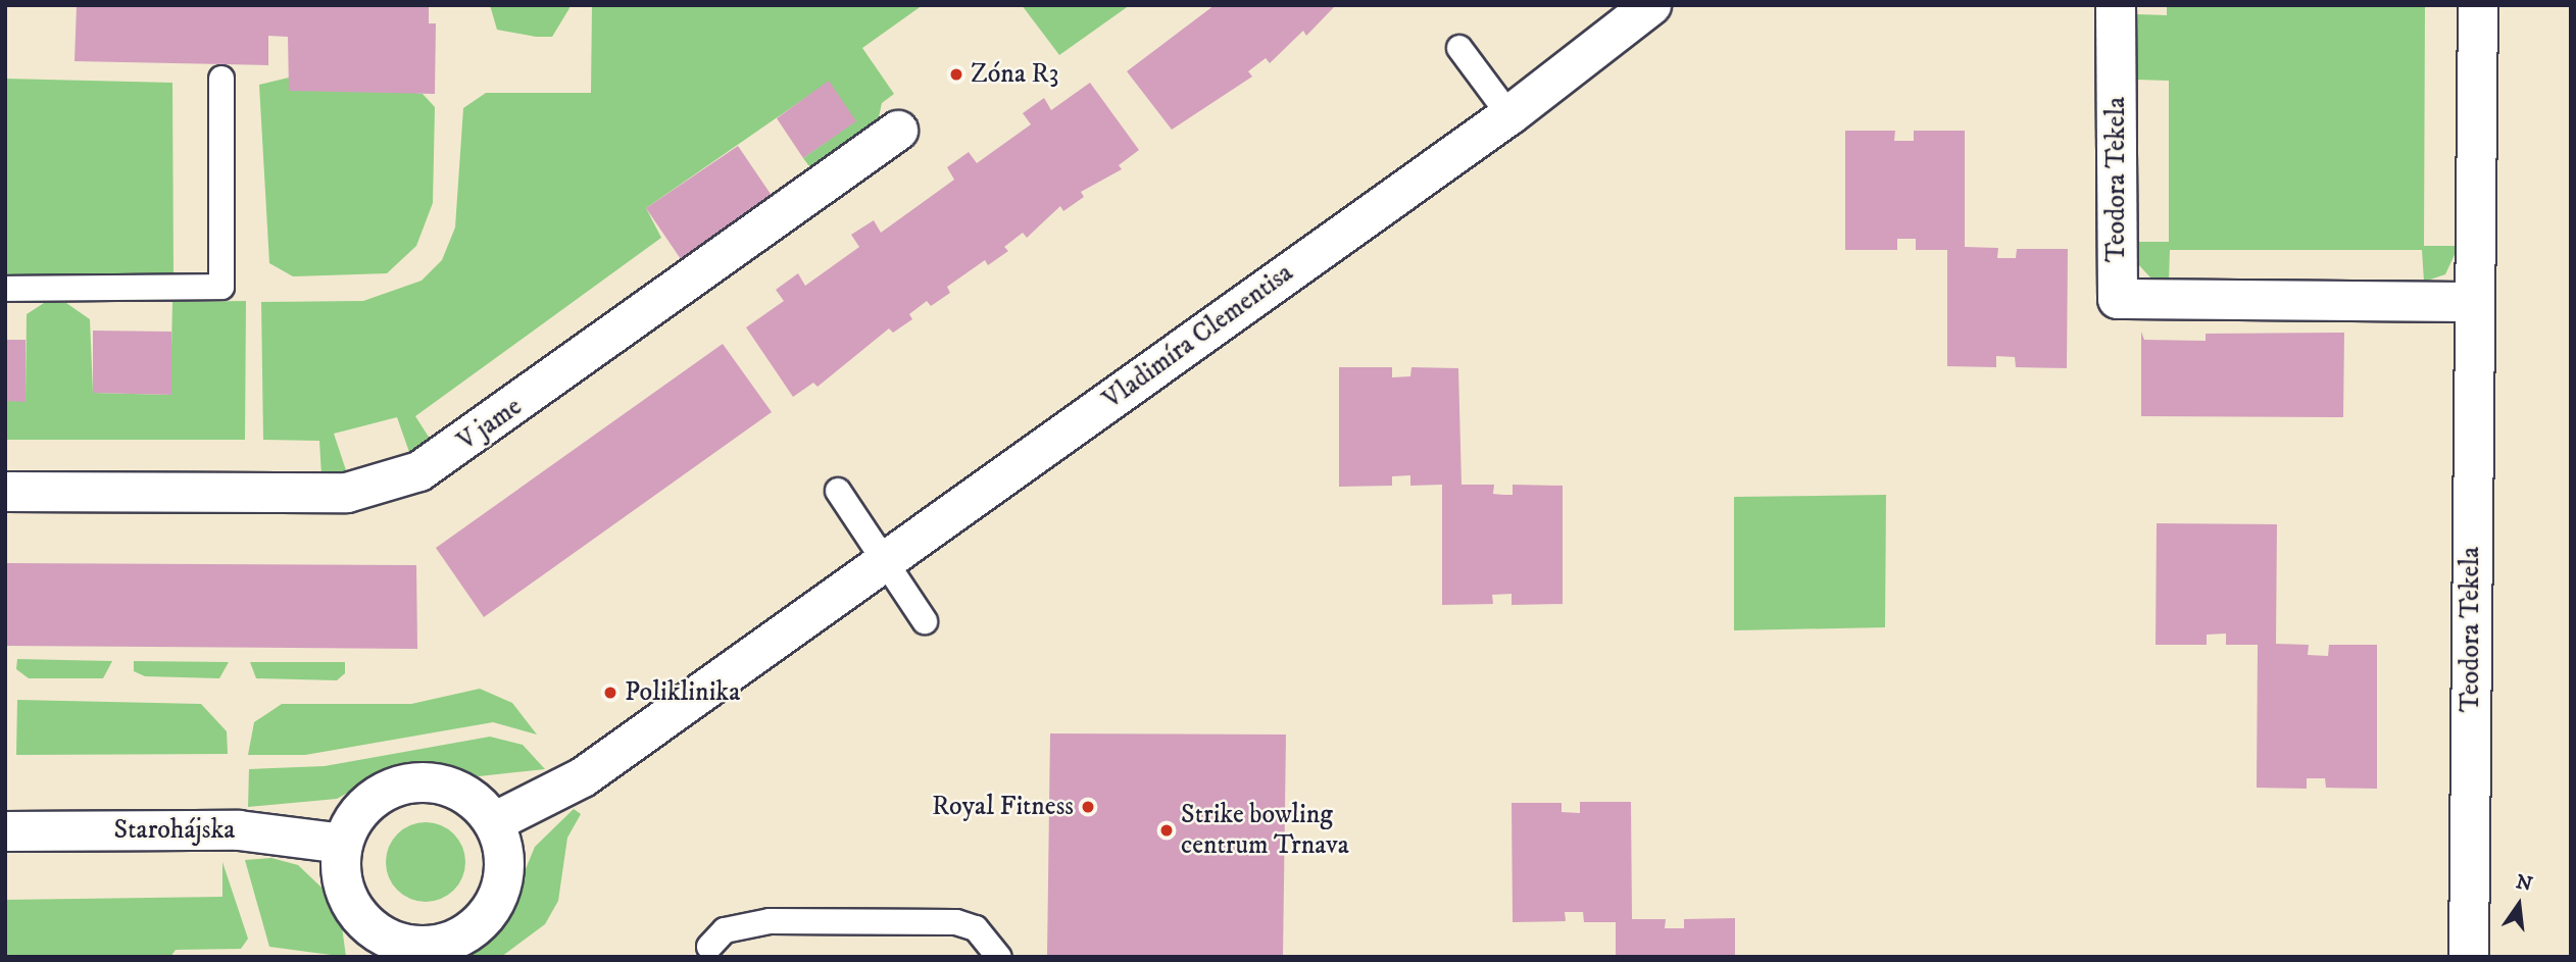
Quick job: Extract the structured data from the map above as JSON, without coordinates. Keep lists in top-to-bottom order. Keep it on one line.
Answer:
{"streets":{"street":["Teodora Tekela","Vladimíra Clementisa","V jame","Starohájska"]},"crossings":[["Vladimíra Clementisa","Starohájska"]],"places":["Zóna R3","Poliklinika","Royal Fitness","Strike bowling centrum Trnava"],"north":"top"}
